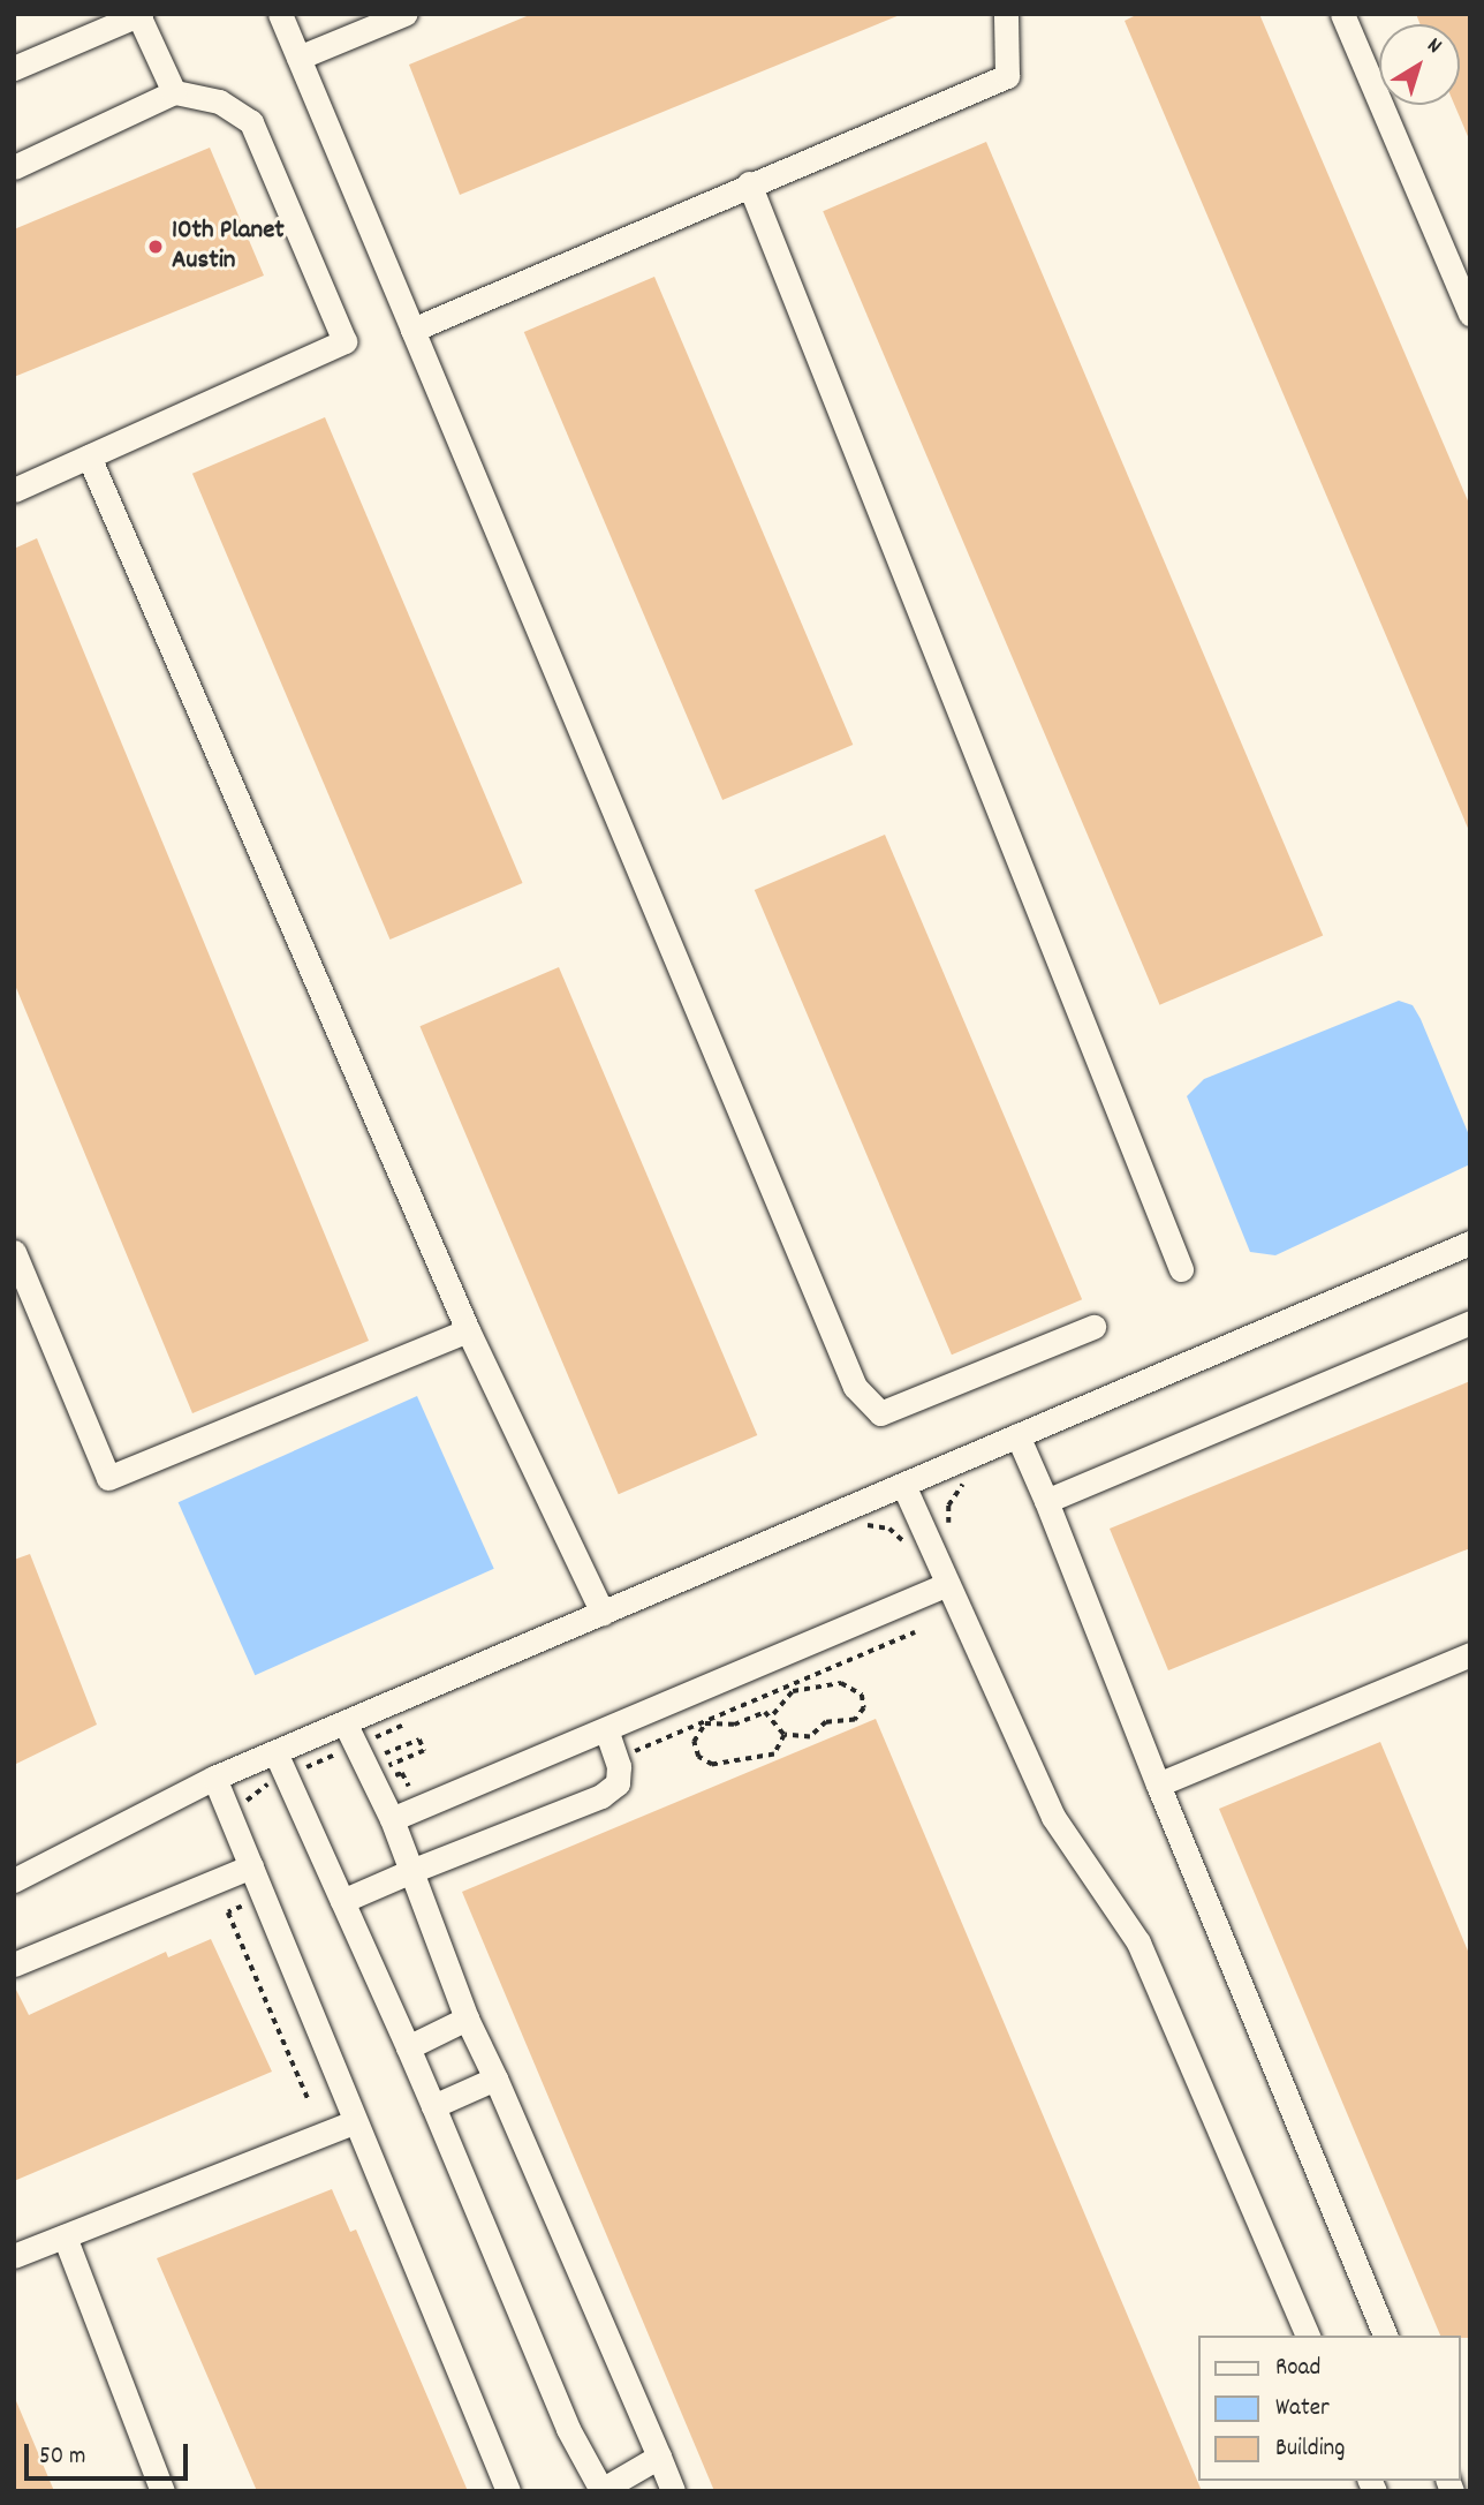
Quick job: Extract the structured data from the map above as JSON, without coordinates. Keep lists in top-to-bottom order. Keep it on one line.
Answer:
{"places":["10th Planet Austin"],"legend":["Road","Water","Building"],"scale_bar":"50 m","north":"top right"}
